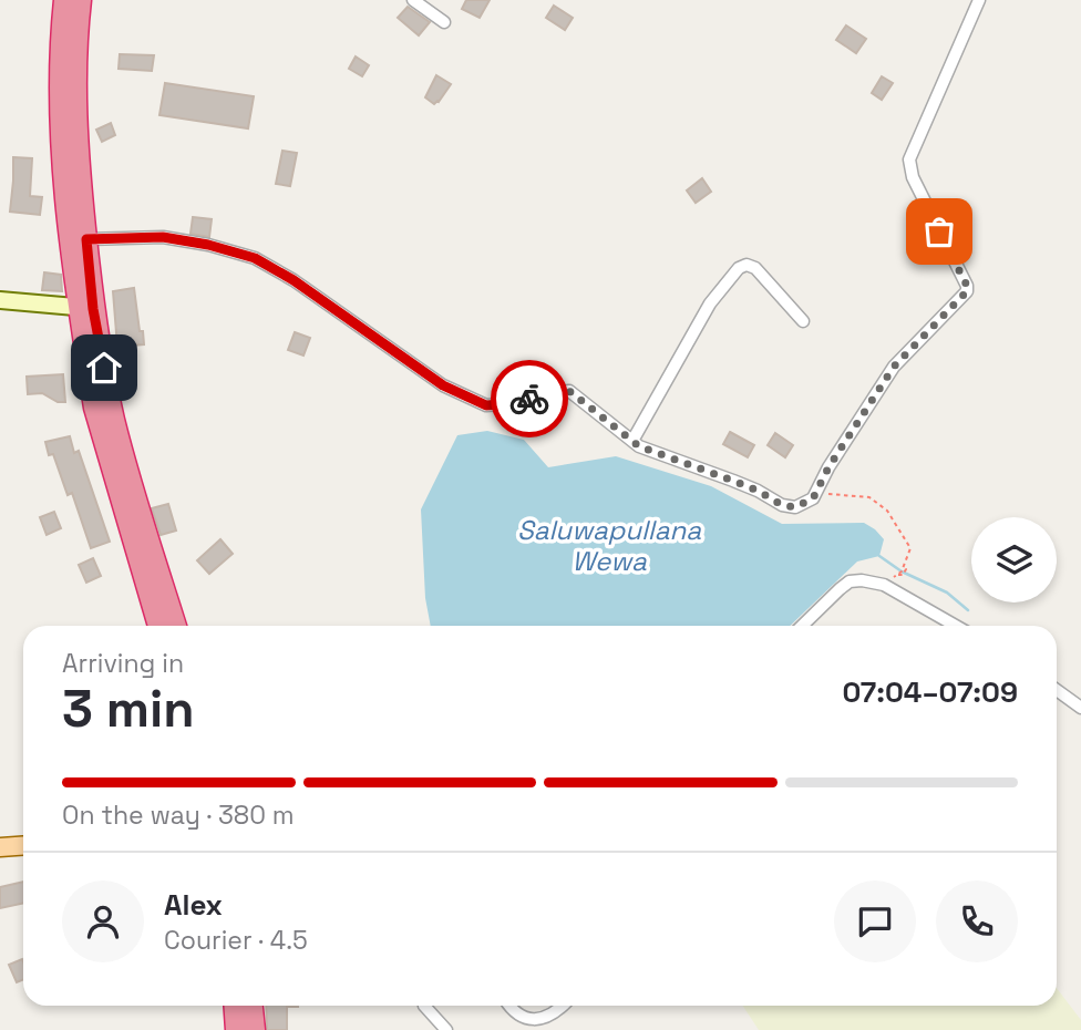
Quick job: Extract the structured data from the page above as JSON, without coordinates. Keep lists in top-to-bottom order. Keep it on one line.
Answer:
{"water":["Saluwapullana Wewa"],"page":{"heading":["3 min","Arriving in","07:04–07:09"],"panel":["Alex","Courier · 4.5"],"bar":"On the way · 380 m"}}
